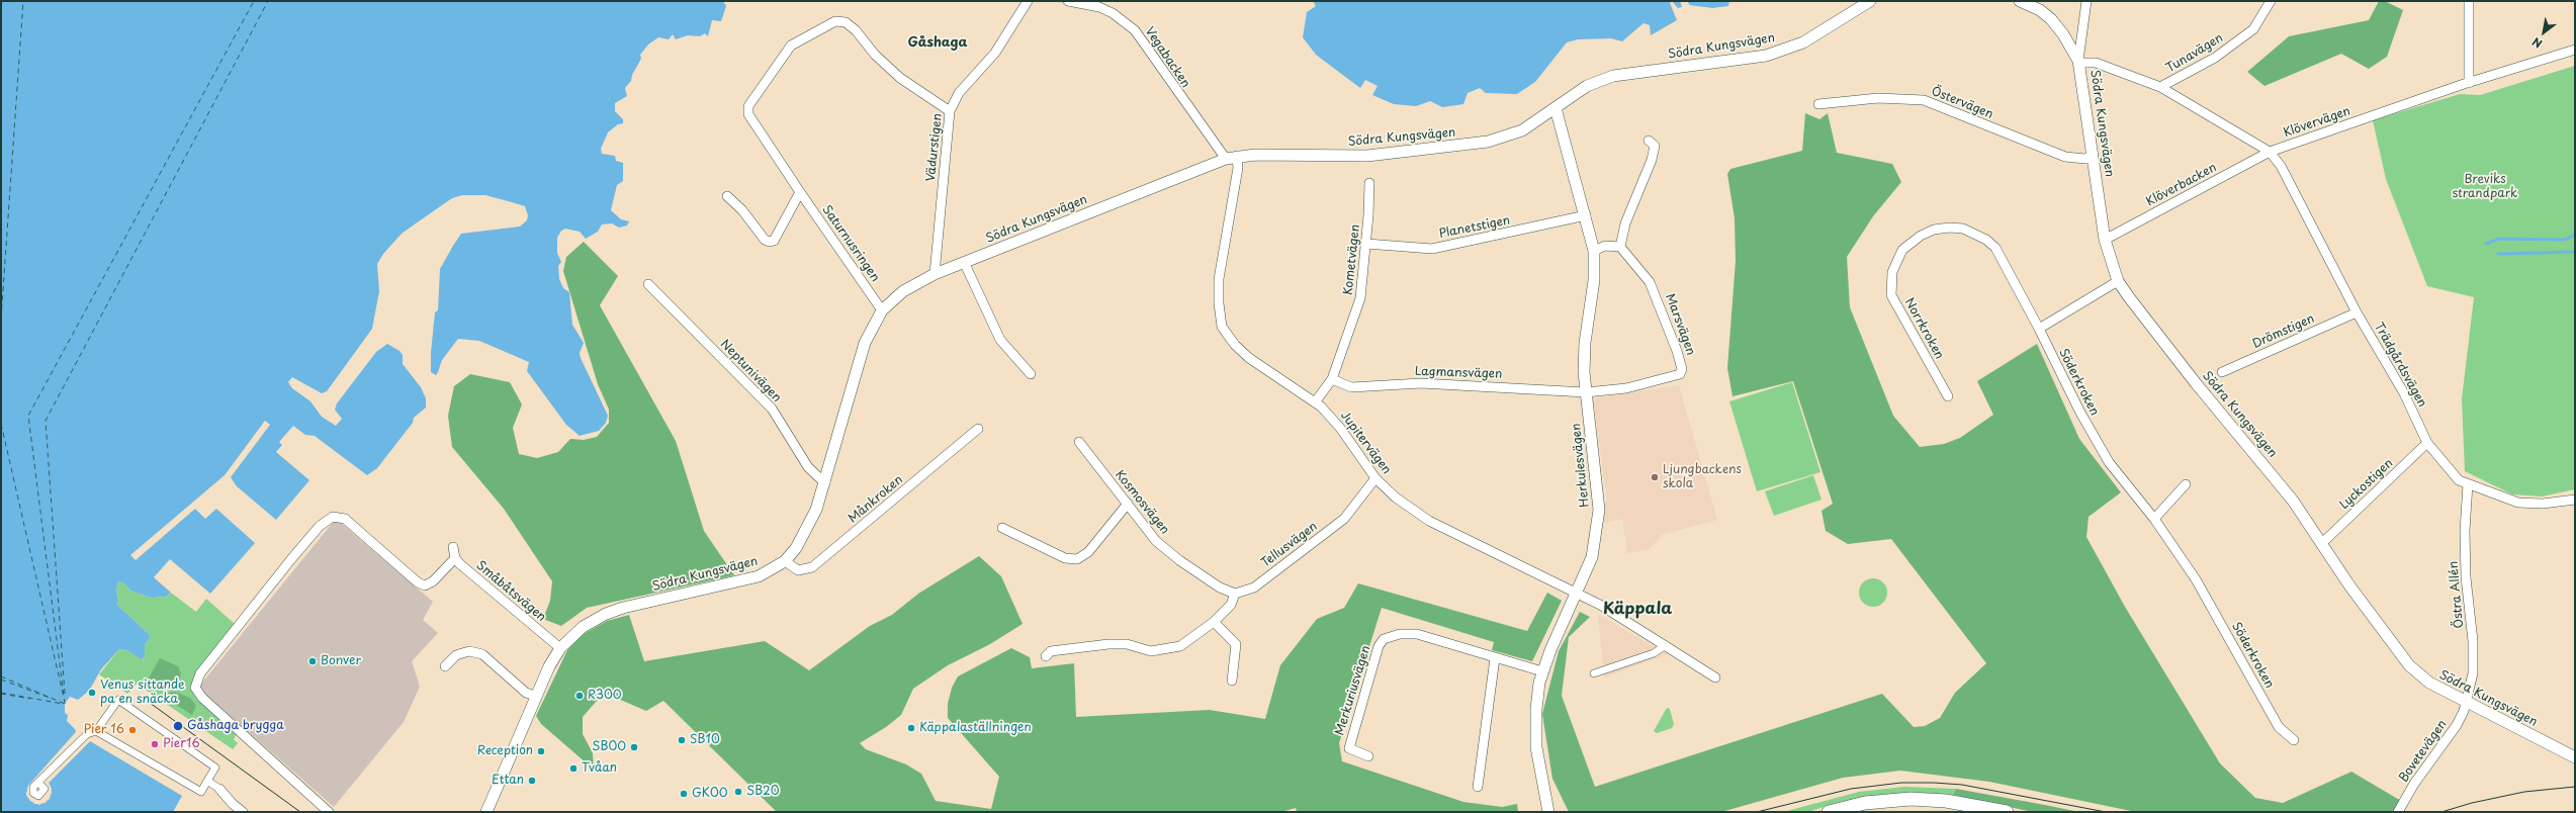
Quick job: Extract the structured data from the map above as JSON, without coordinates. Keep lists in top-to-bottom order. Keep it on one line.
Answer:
{"streets":{"street":["Södra Kungsvägen","Tunavägen","Vegabacken","Östervägen","Klövervägen","Vädurstigen","Klöverbacken","Planetstigen","Saturnusringen","Kometvägen","Marsvägen","Norrkroken","Drömstigen","Trädgårdsvägen","Neptunivägen","Lagmansvägen","Söderkroken","Jupitervägen","Herkulesvägen","Lyckostigen","Månkroken","Kosmosvägen","Tellusvägen","Småbåtsvägen","Östra Allén","Merkuriusvägen","Bovetevägen"]},"crossings":[["Södra Kungsvägen","Vegabacken"],["Södra Kungsvägen","Östervägen"],["Södra Kungsvägen","Vädurstigen"],["Södra Kungsvägen","Klöverbacken"],["Södra Kungsvägen","Saturnusringen"],["Södra Kungsvägen","Neptunivägen"],["Södra Kungsvägen","Jupitervägen"],["Södra Kungsvägen","Herkulesvägen"],["Södra Kungsvägen","Lyckostigen"],["Södra Kungsvägen","Månkroken"],["Södra Kungsvägen","Småbåtsvägen"],["Södra Kungsvägen","Östra Allén"],["Södra Kungsvägen","Bovetevägen"],["Vegabacken","Jupitervägen"],["Klövervägen","Klöverbacken"],["Klövervägen","Trädgårdsvägen"],["Vädurstigen","Saturnusringen"],["Klöverbacken","Trädgårdsvägen"],["Planetstigen","Kometvägen"],["Planetstigen","Herkulesvägen"],["Kometvägen","Lagmansvägen"],["Kometvägen","Jupitervägen"],["Marsvägen","Lagmansvägen"],["Marsvägen","Herkulesvägen"],["Norrkroken","Söderkroken"],["Drömstigen","Trädgårdsvägen"],["Trädgårdsvägen","Lyckostigen"],["Trädgårdsvägen","Östra Allén"],["Lagmansvägen","Herkulesvägen"],["Jupitervägen","Herkulesvägen"],["Jupitervägen","Tellusvägen"],["Herkulesvägen","Merkuriusvägen"],["Kosmosvägen","Tellusvägen"],["Östra Allén","Bovetevägen"]],"districts":["Gåshaga","Käppala"],"parks":["Breviks strandpark"],"places":["Ljungbackens skola","Bonver","Venus sittande pa en snäcka","R300","Gåshaga brygga","Käppalaställningen","Pier 16","SB10","Pier16","SB00","Reception","Tvåan","Ettan","SB20","GK00"],"north":"bottom left"}
